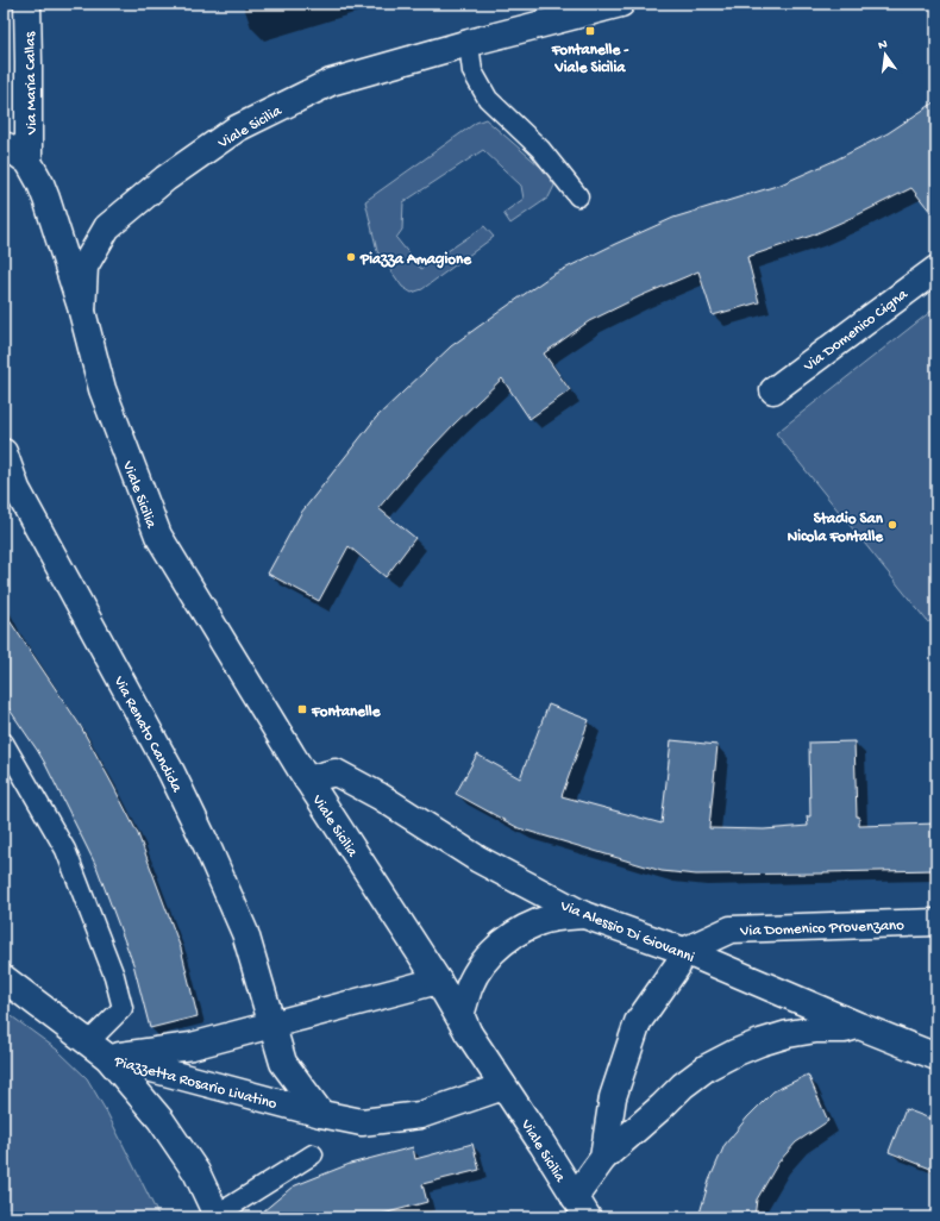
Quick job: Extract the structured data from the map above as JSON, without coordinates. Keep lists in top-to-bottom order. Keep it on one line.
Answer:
{"streets":{"street":["Via Maria Callas","Viale Sicilia","Via Domenico Cigna","Via Renato Candida","Via Domenico Provenzano","Via Alessio Di Giovanni","Piazzetta Rosario Livatino"]},"crossings":[["Viale Sicilia","Via Alessio Di Giovanni"],["Viale Sicilia","Piazzetta Rosario Livatino"],["Via Renato Candida","Piazzetta Rosario Livatino"],["Via Domenico Provenzano","Via Alessio Di Giovanni"]],"places":{"transit":["Fontanelle - Viale Sicilia","Fontanelle"],"other":["Piazza Amagione","Stadio San Nicola Fontalle"]},"north":"top"}
